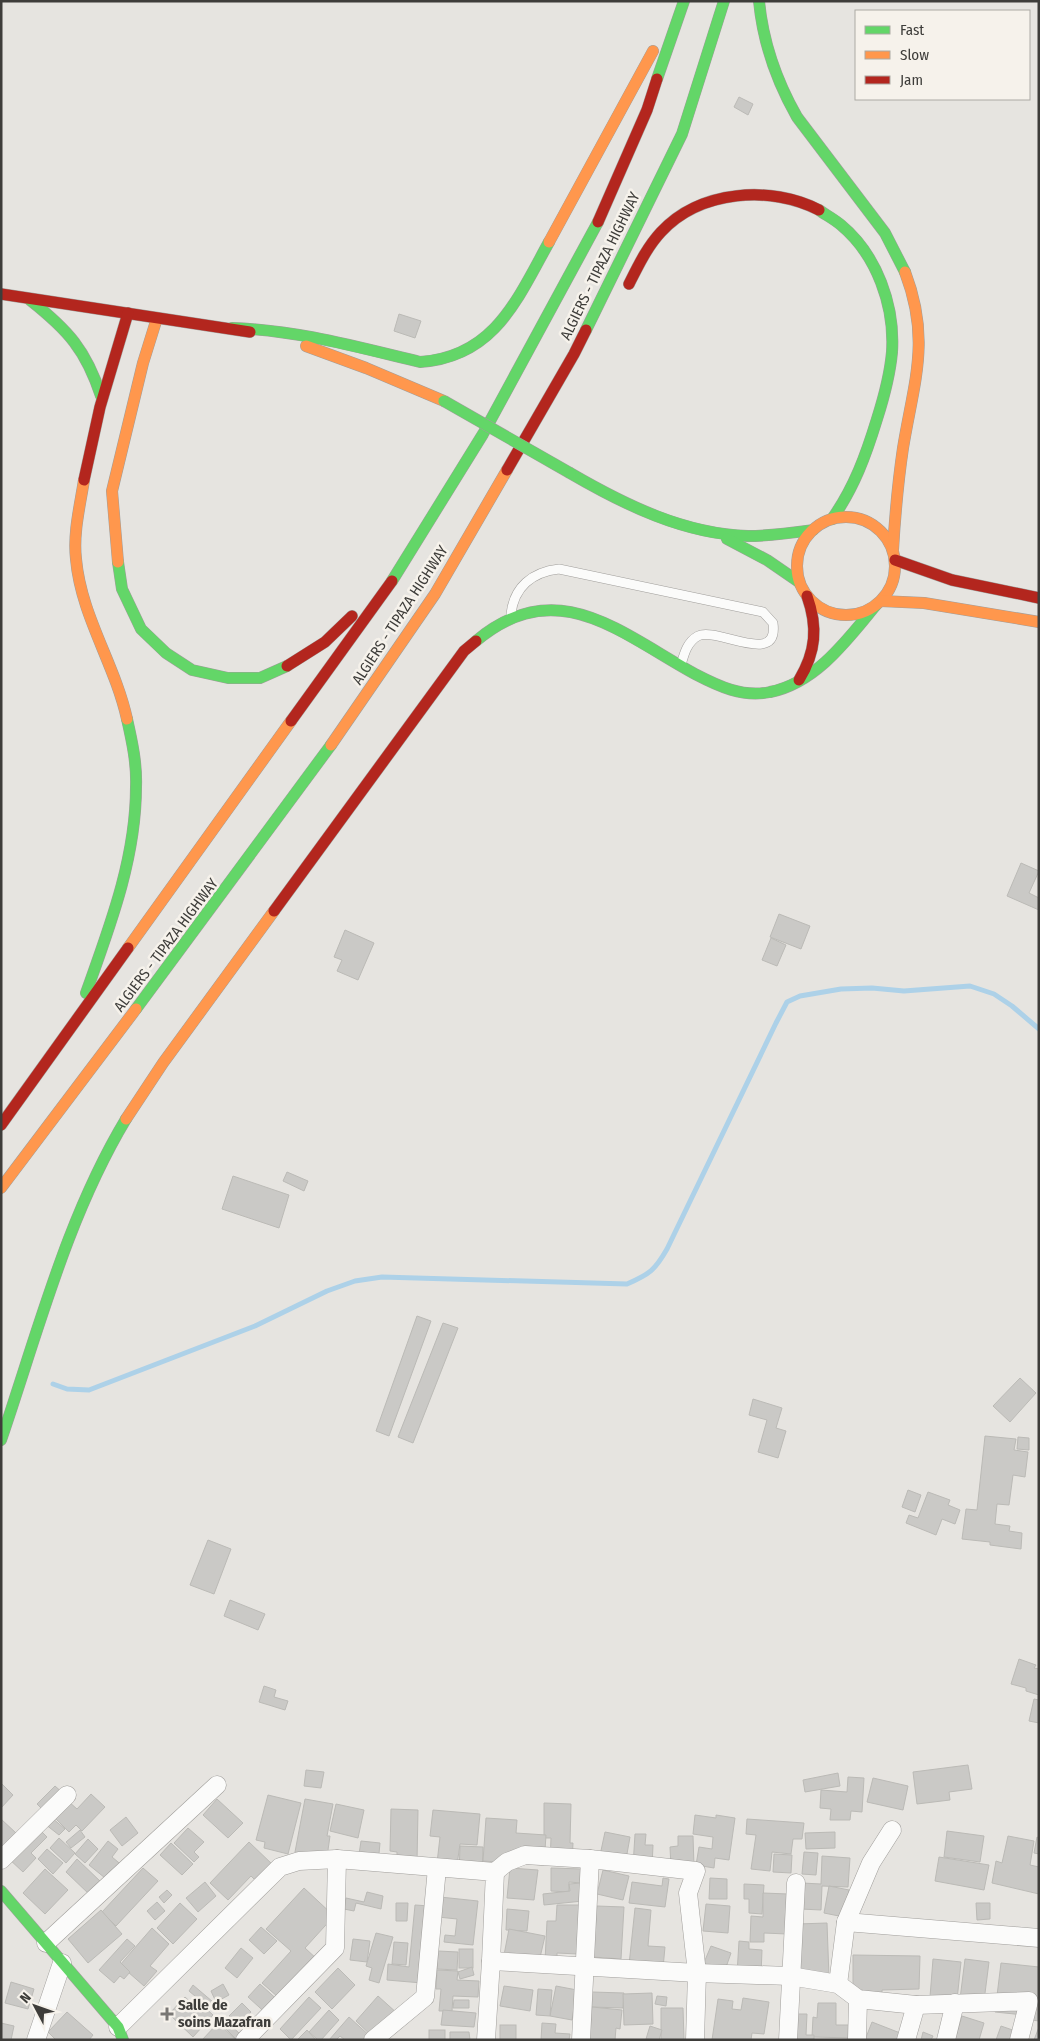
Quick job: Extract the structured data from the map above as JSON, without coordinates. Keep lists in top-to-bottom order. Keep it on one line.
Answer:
{"streets":{"main road":["ALGIERS - TIPAZA HIGHWAY"]},"places":{"health":["Salle de soins Mazafran"]},"legend":["Fast","Slow","Jam"],"north":"top left"}
